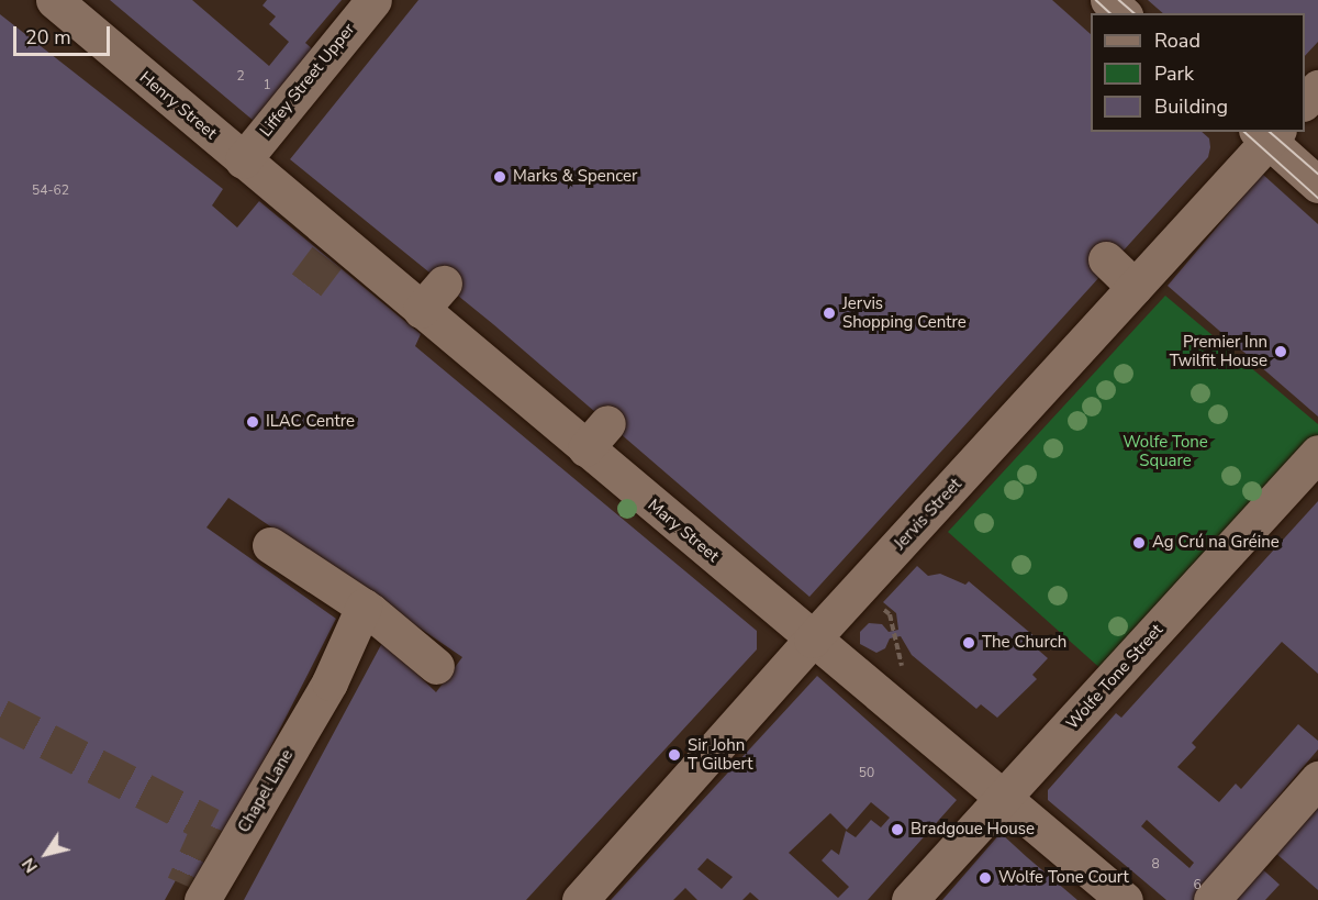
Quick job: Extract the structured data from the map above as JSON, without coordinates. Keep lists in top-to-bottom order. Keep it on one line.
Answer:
{"streets":{"street":["Liffey Street Upper","Henry Street","Jervis Street","Mary Street","Wolfe Tone Street","Chapel Lane"]},"crossings":[["Liffey Street Upper","Henry Street"],["Liffey Street Upper","Mary Street"],["Henry Street","Mary Street"],["Jervis Street","Mary Street"],["Mary Street","Wolfe Tone Street"]],"parks":["Wolfe Tone Square"],"places":["Marks & Spencer","Jervis Shopping Centre","Premier Inn Twilfit House","ILAC Centre","Ag Crú na Gréine","The Church","Sir John T Gilbert","Bradgoue House","Wolfe Tone Court"],"house_numbers":["2","1","54-62","50","8","6"],"legend":["Road","Park","Building"],"scale_bar":"20 m","north":"bottom left"}
